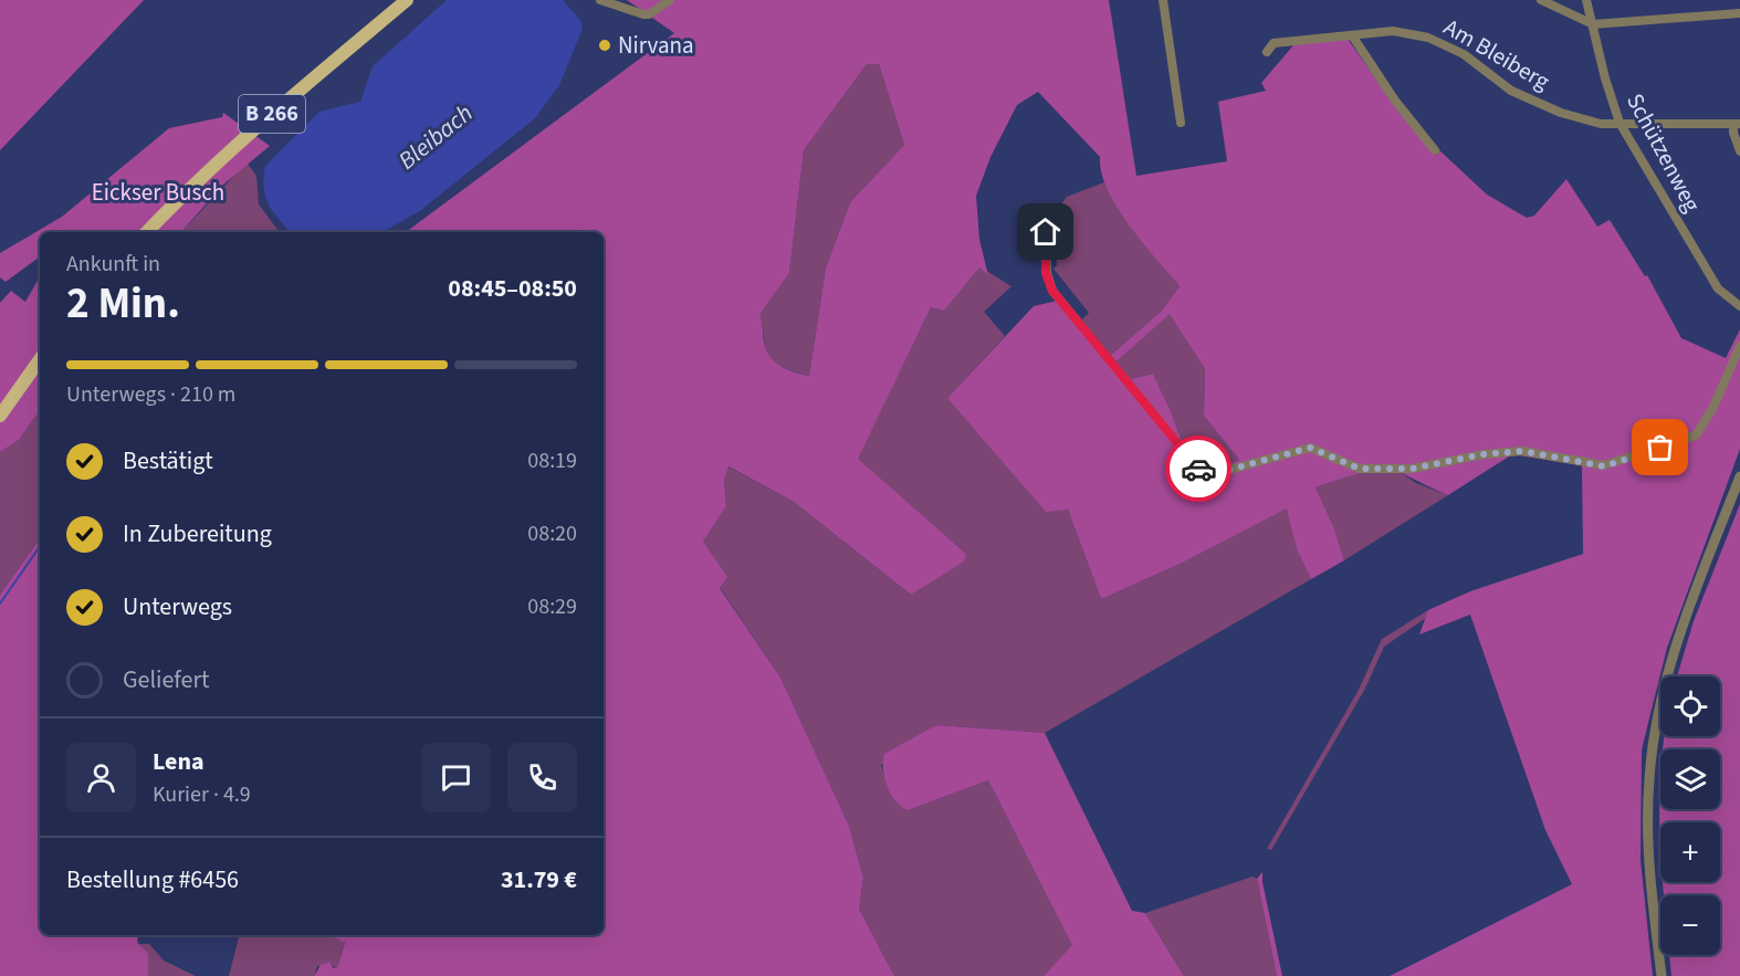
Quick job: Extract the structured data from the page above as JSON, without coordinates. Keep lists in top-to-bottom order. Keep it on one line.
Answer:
{"streets":{"main road":["B 266"],"street":["Am Bleiberg","Schützenweg"]},"crossings":[["Am Bleiberg","Schützenweg"]],"water":["Bleibach"],"parks":["Eickser Busch"],"places":["Nirvana"],"page":{"heading":["2 Min.","Ankunft in","08:45–08:50"],"panel":["Lena","Kurier · 4.9","Bestellung #6456","31.79 €"],"bar":"Unterwegs · 210 m","list":[["Bestätigt","08:19"],["In Zubereitung","08:20"],["Unterwegs","08:29"],"Geliefert"],"map_buttons":["+","−"]}}
